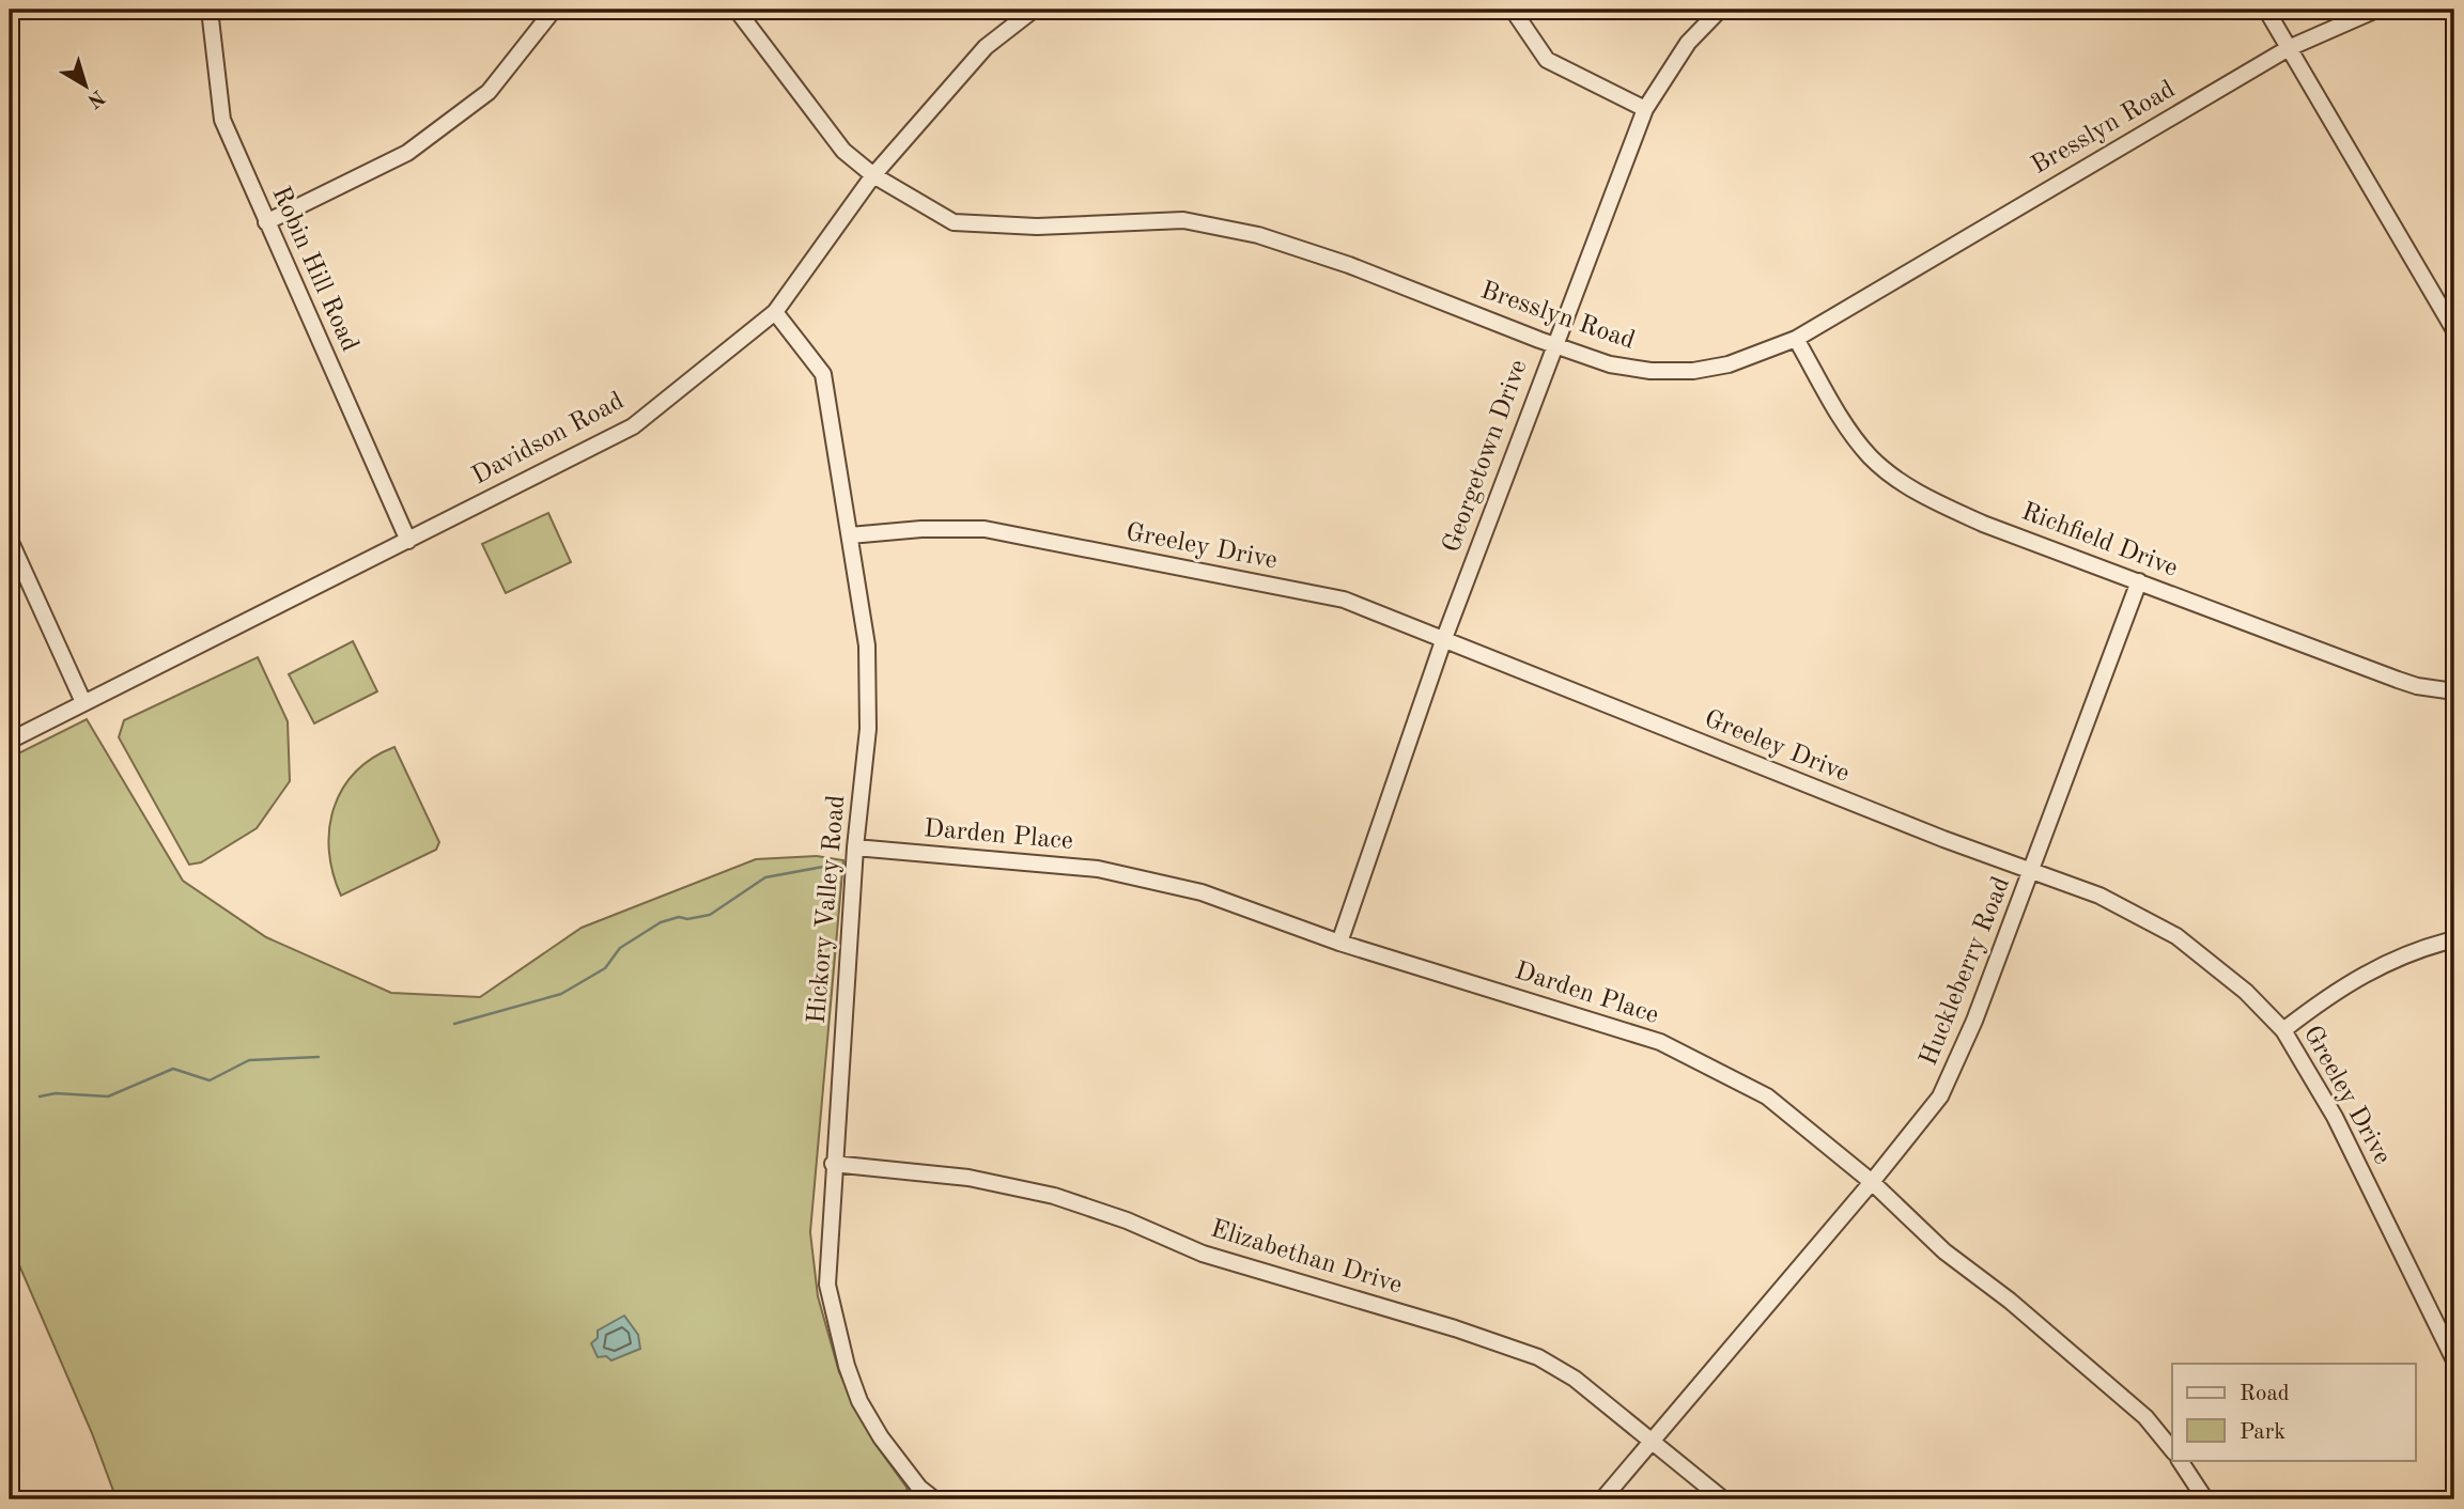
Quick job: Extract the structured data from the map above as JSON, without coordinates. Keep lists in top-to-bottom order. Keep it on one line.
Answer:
{"streets":{"street":["Bresslyn Road","Robin Hill Road","Davidson Road","Georgetown Drive","Richfield Drive","Greeley Drive","Darden Place","Hickory Valley Road","Huckleberry Road","Elizabethan Drive"]},"crossings":[["Bresslyn Road","Davidson Road"],["Bresslyn Road","Georgetown Drive"],["Bresslyn Road","Richfield Drive"],["Robin Hill Road","Davidson Road"],["Davidson Road","Hickory Valley Road"],["Georgetown Drive","Greeley Drive"],["Georgetown Drive","Darden Place"],["Richfield Drive","Huckleberry Road"],["Greeley Drive","Hickory Valley Road"],["Greeley Drive","Huckleberry Road"],["Darden Place","Hickory Valley Road"],["Darden Place","Huckleberry Road"],["Hickory Valley Road","Elizabethan Drive"],["Huckleberry Road","Elizabethan Drive"]],"legend":["Road","Park"],"north":"bottom right"}
